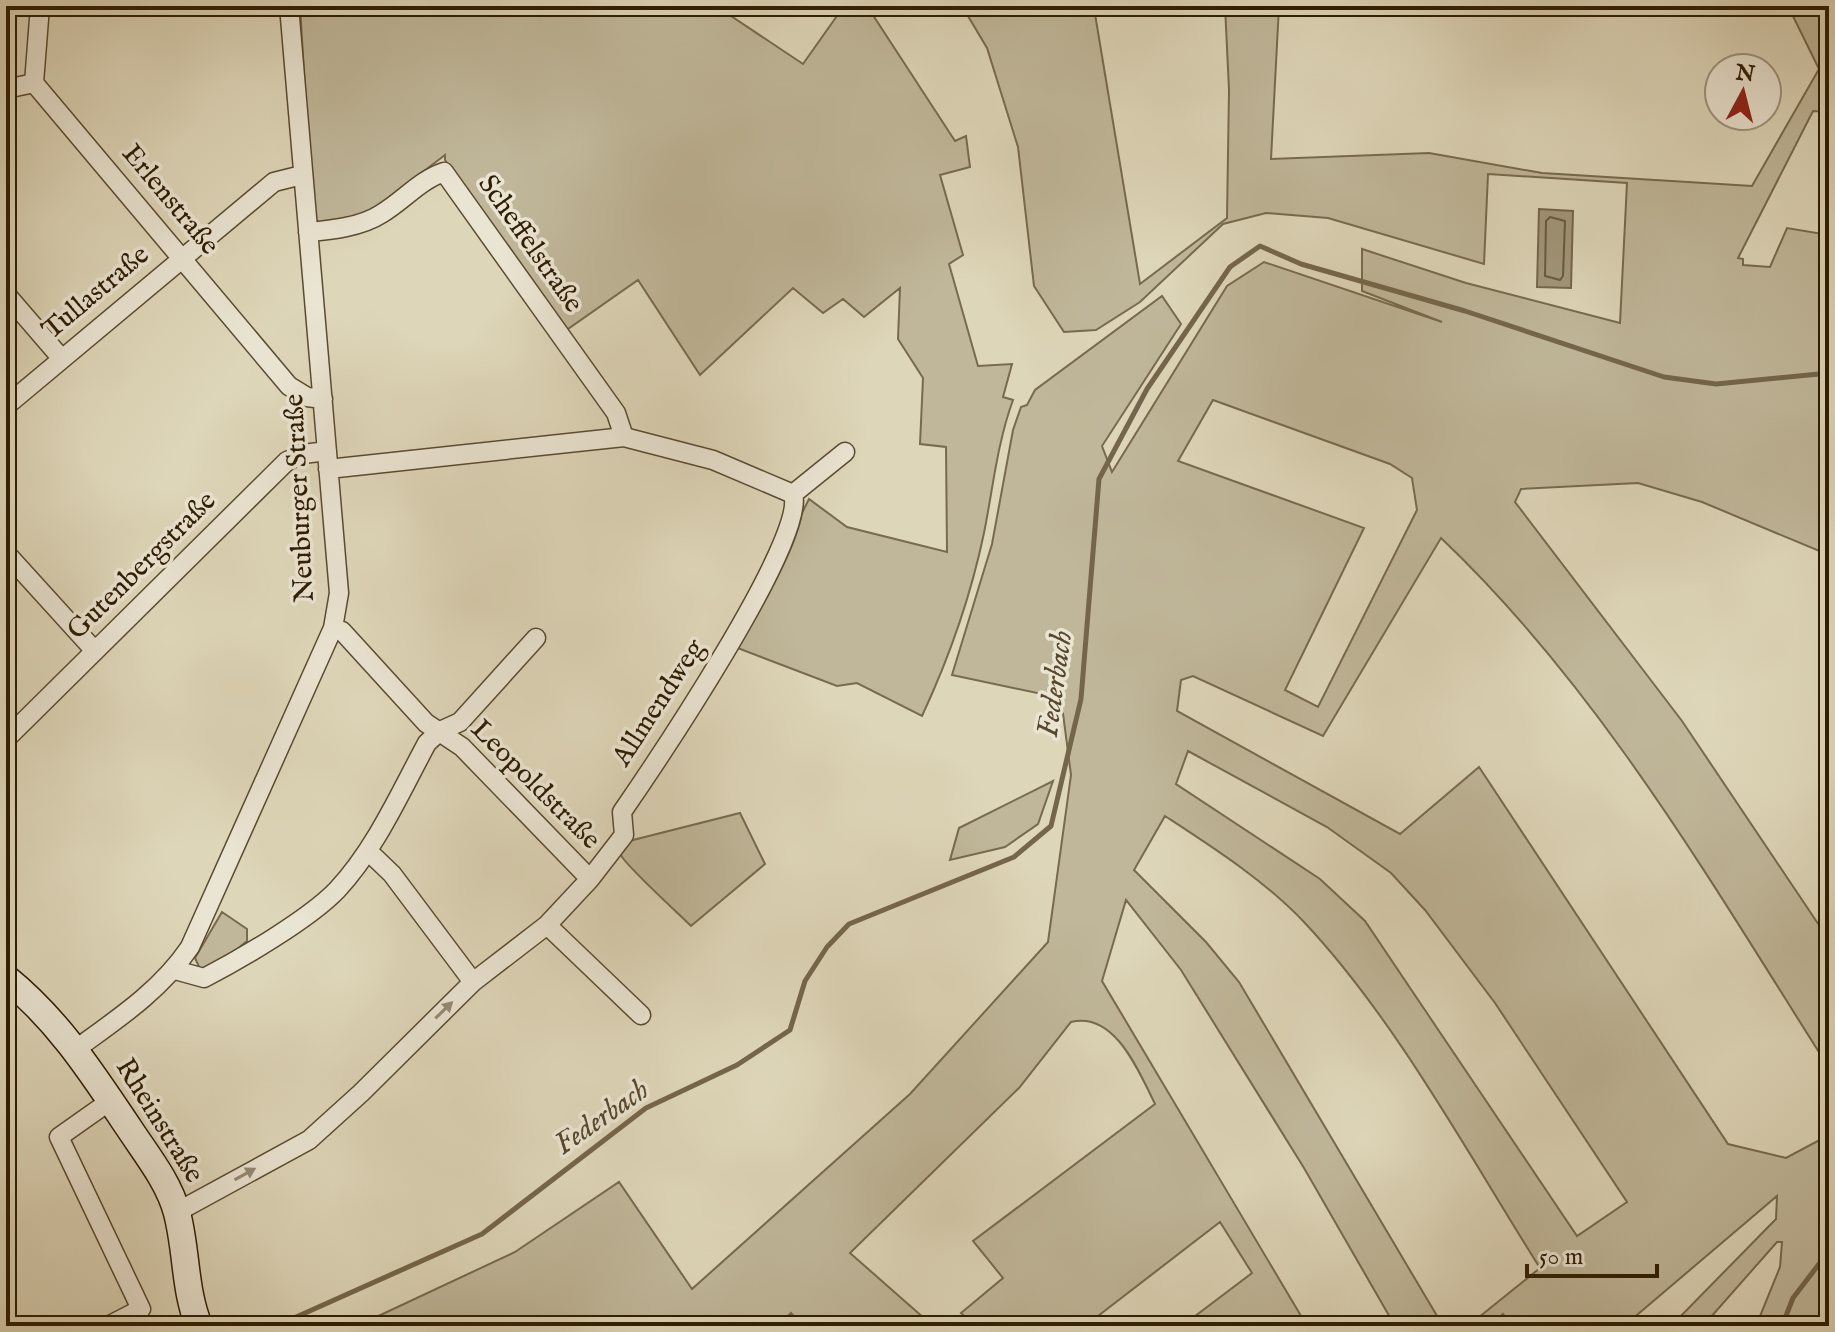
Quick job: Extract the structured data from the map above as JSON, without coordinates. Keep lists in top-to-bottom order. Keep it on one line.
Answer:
{"streets":{"main road":["Rheinstraße"],"street":["Erlenstraße","Scheffelstraße","Tullastraße","Neuburger Straße","Gutenbergstraße","Allmendweg","Leopoldstraße"]},"crossings":[["Erlenstraße","Tullastraße"],["Erlenstraße","Neuburger Straße"],["Scheffelstraße","Neuburger Straße"],["Tullastraße","Neuburger Straße"],["Neuburger Straße","Gutenbergstraße"],["Neuburger Straße","Leopoldstraße"],["Neuburger Straße","Rheinstraße"],["Allmendweg","Leopoldstraße"],["Allmendweg","Rheinstraße"]],"one_way":["Allmendweg"],"water":["Federbach"],"scale_bar":"50 m","north":"top"}
